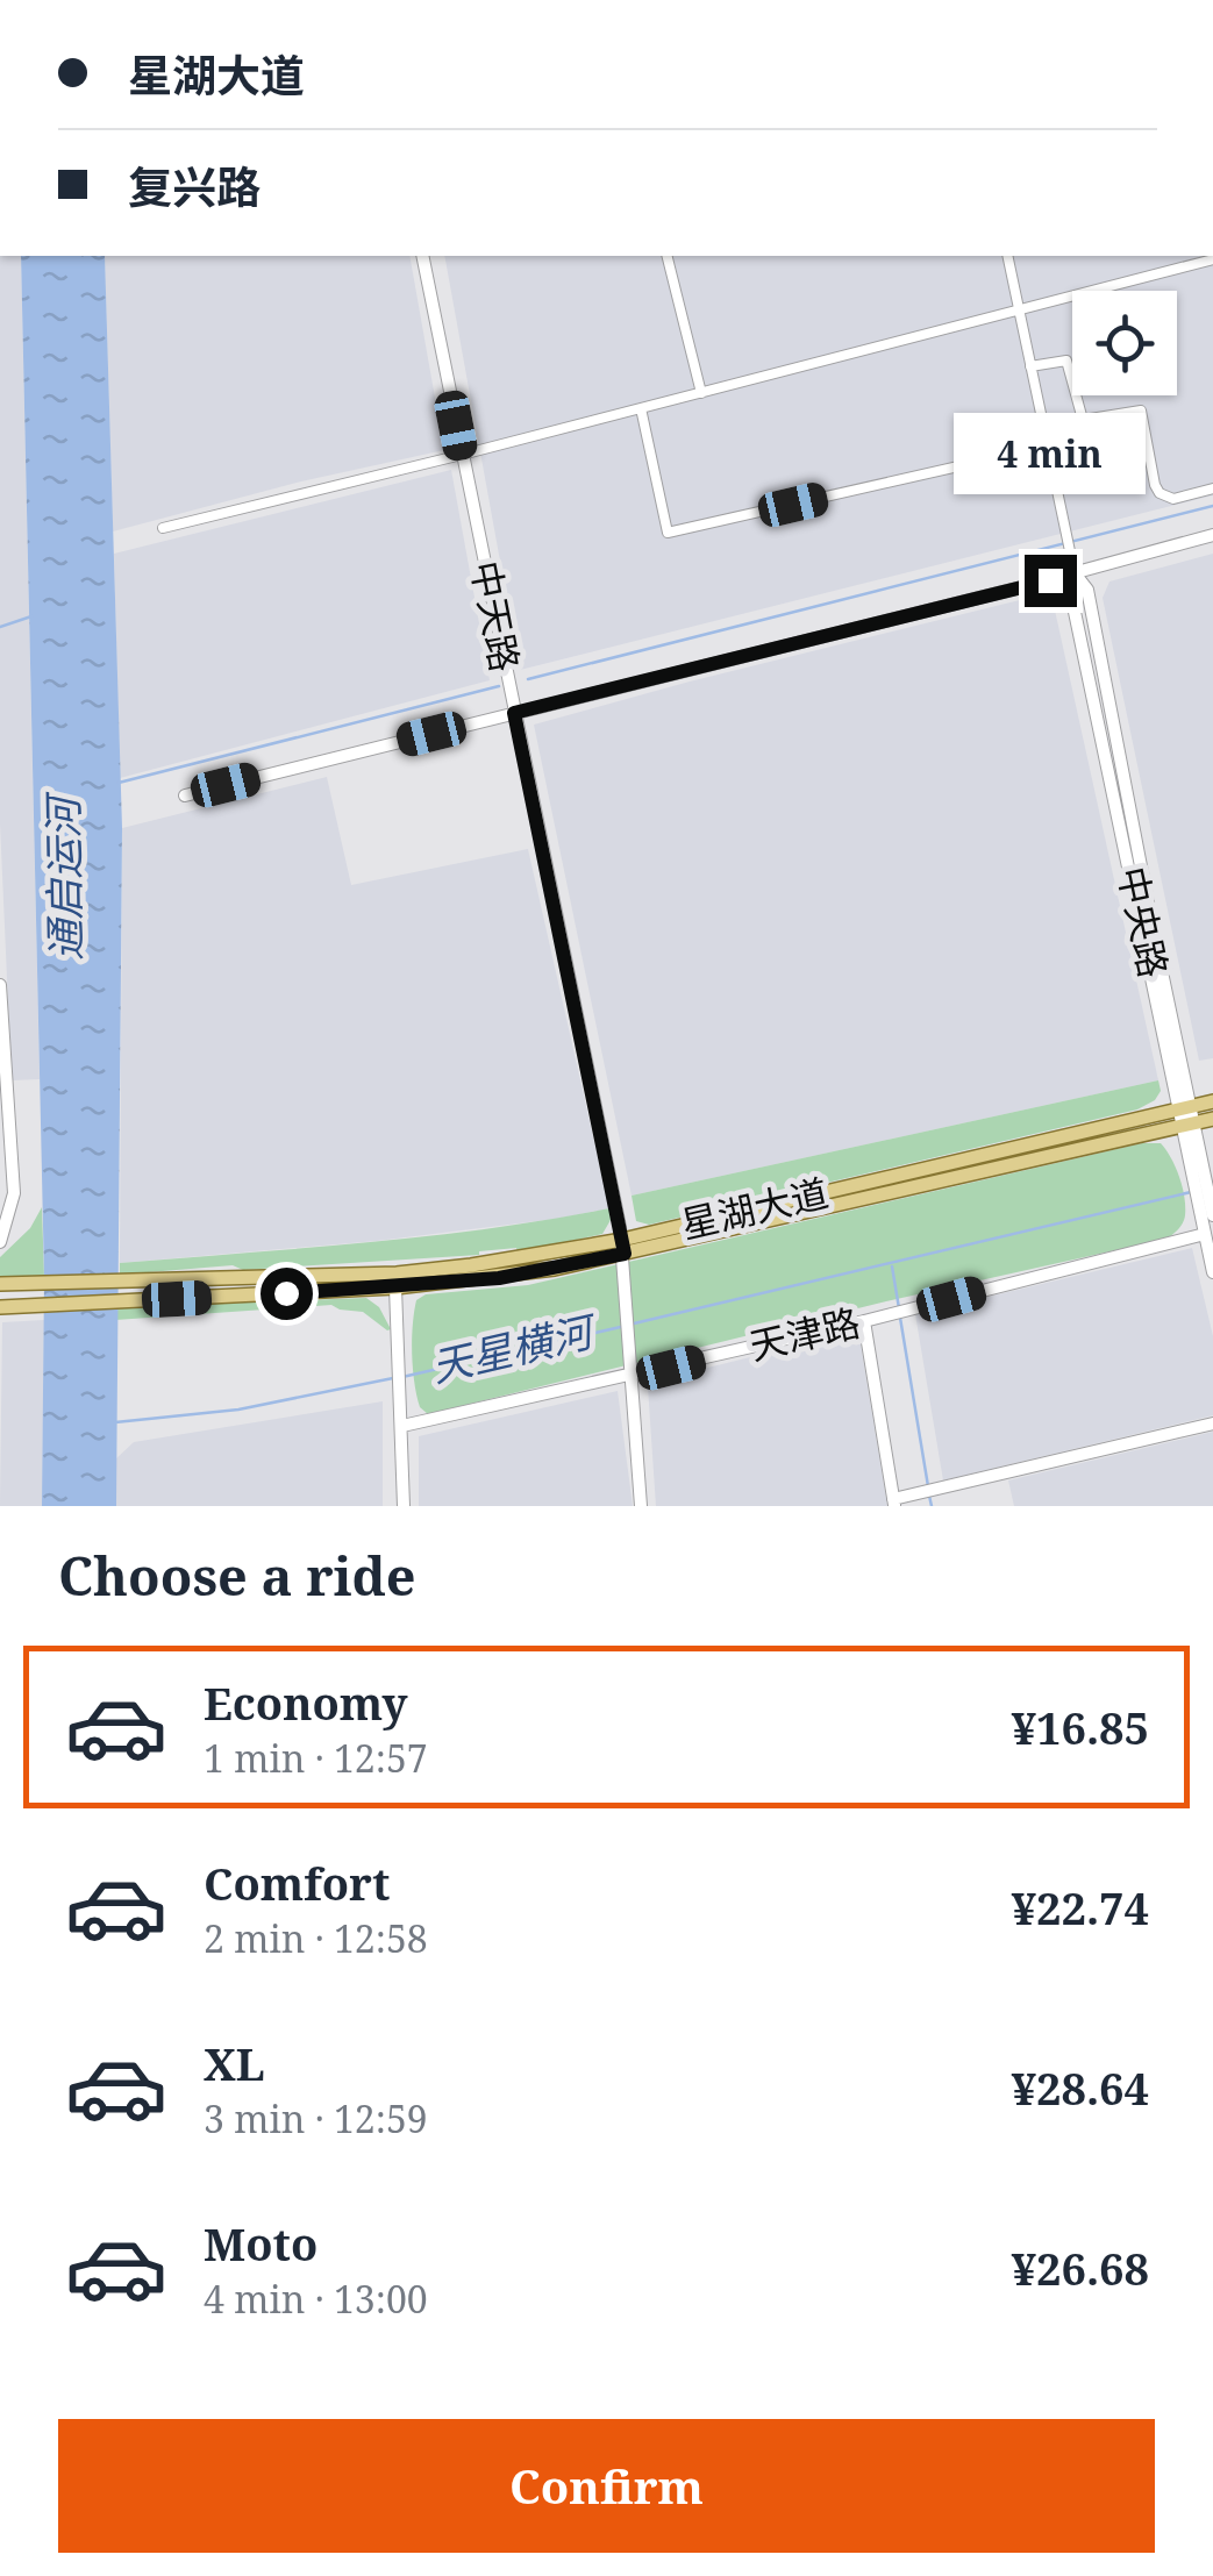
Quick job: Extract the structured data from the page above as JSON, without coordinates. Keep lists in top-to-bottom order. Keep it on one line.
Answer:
{"streets":{"main road":["星湖大道"],"street":["中天路","中央路","天津路"]},"crossings":[["中天路","星湖大道"],["中天路","天津路"],["中央路","星湖大道"],["中央路","天津路"]],"water":["通启运河","天星横河"],"page":{"banner":["星湖大道","复兴路"],"bubble":"4 min","heading":"Choose a ride","list":[{"name":"Economy","note":"1 min · 12:57","value":"¥16.85"},{"name":"Comfort","note":"2 min · 12:58","value":"¥22.74"},{"name":"XL","note":"3 min · 12:59","value":"¥28.64"},{"name":"Moto","note":"4 min · 13:00","value":"¥26.68"}],"buttons":"Confirm"}}
